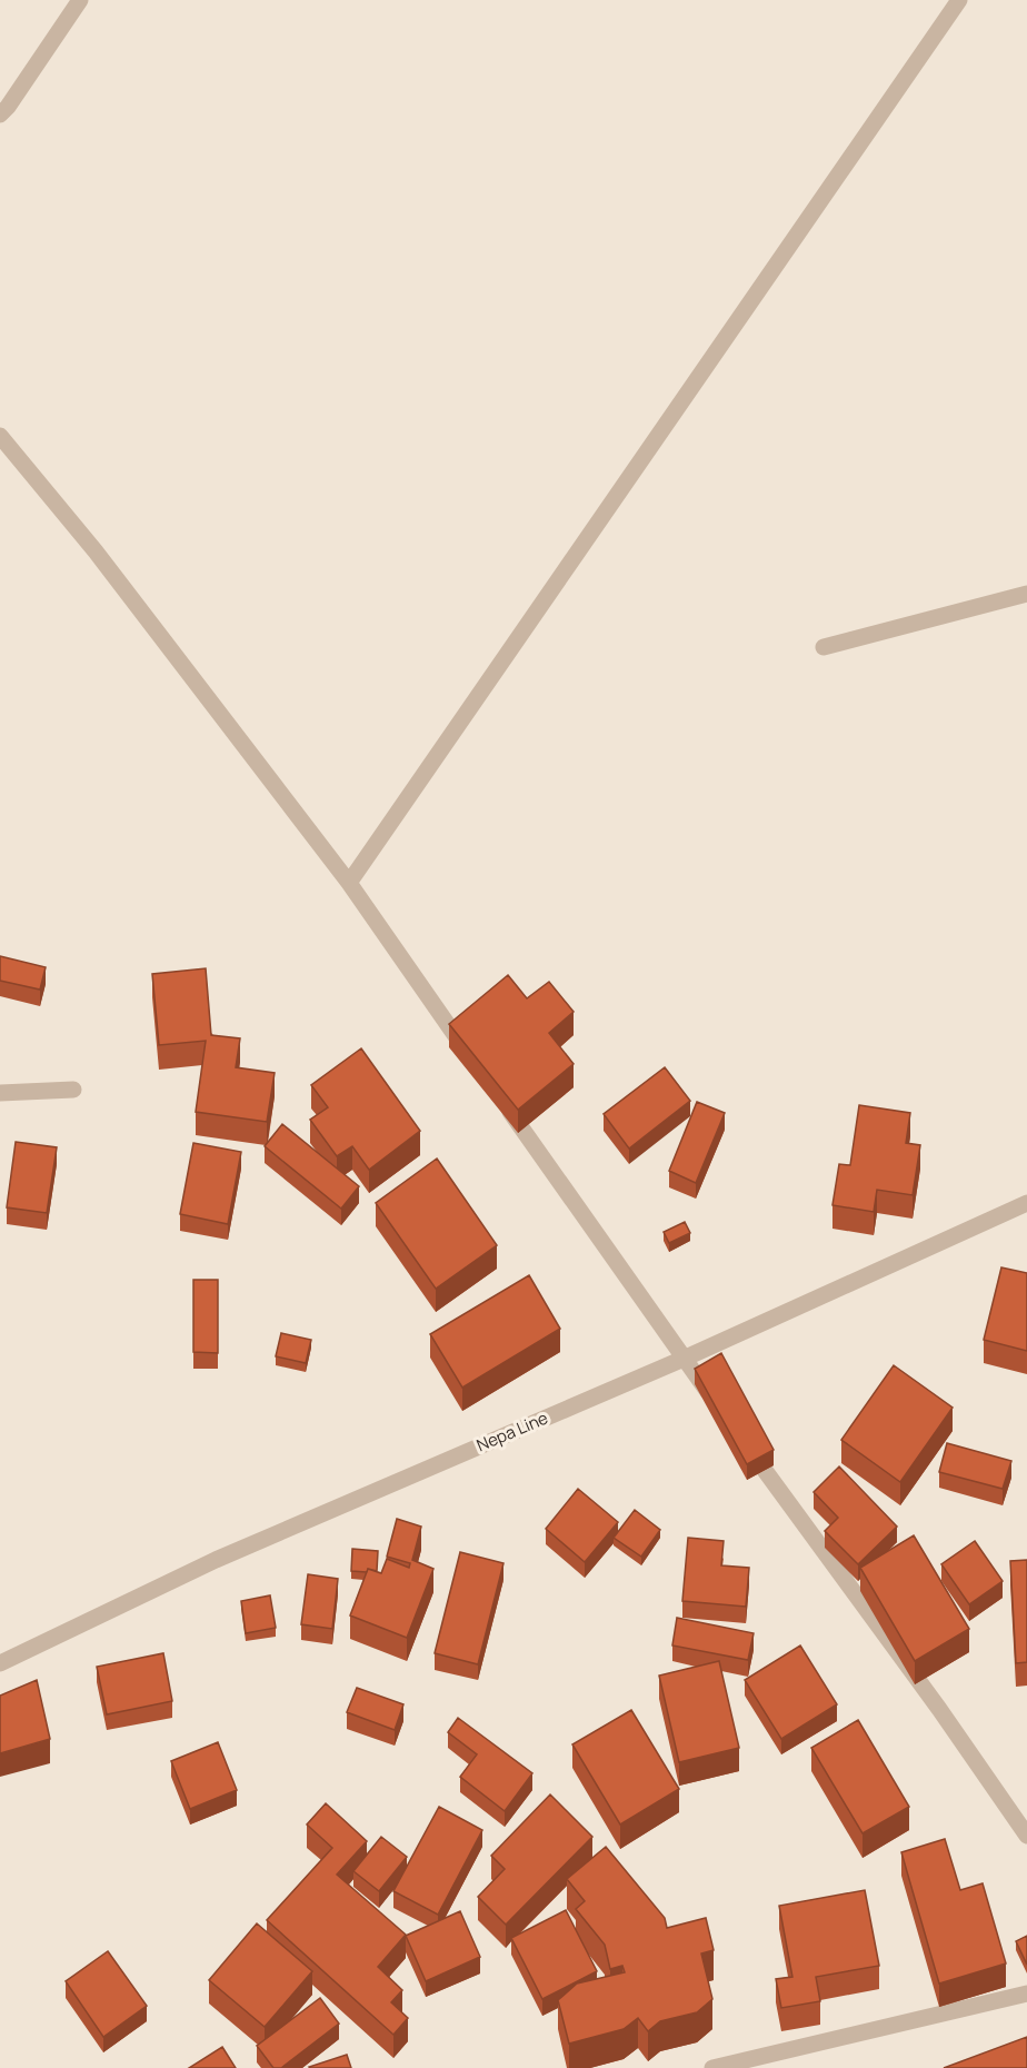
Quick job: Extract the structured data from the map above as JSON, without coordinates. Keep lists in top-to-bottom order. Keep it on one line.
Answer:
{"streets":{"street":["Nepa Line"]}}
